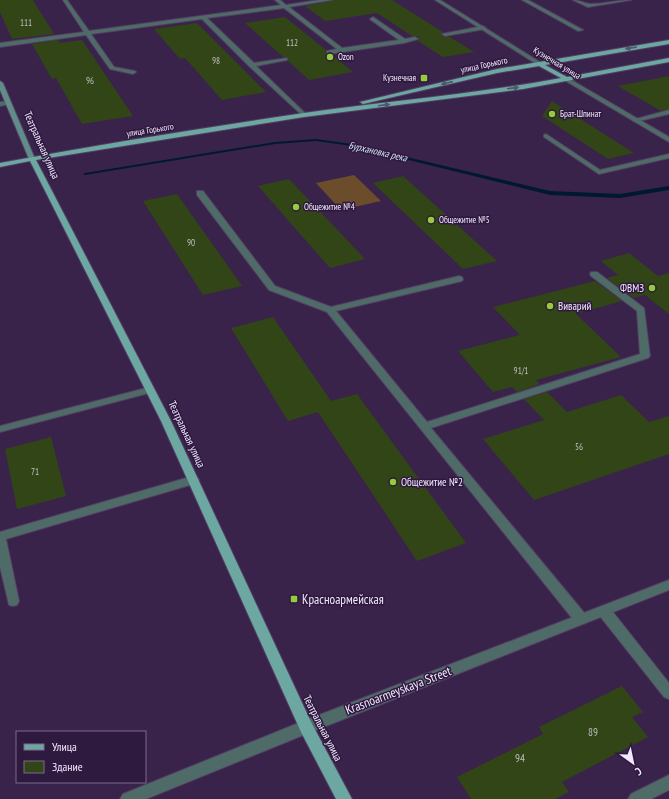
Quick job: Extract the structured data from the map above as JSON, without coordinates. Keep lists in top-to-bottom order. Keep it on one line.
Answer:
{"streets":{"main road":["Кузнечная улица","улица Горького","Театральная улица"],"street":["Krasnoarmeyskaya Street"]},"crossings":[["Кузнечная улица","улица Горького"],["улица Горького","Театральная улица"],["Театральная улица","Krasnoarmeyskaya Street"]],"water":["Бурхановка река"],"places":{"other":["Ozon","Брат-Шпинат","Общежитие №4","Общежитие №5","ФВМЗ","Виварий","Общежитие №2"],"transit":["Кузнечная","Красноармейская"]},"house_numbers":["111","112","98","96","90","91/1","56","71","89","94"],"legend":["Улица","Здание"],"north":"bottom right"}
